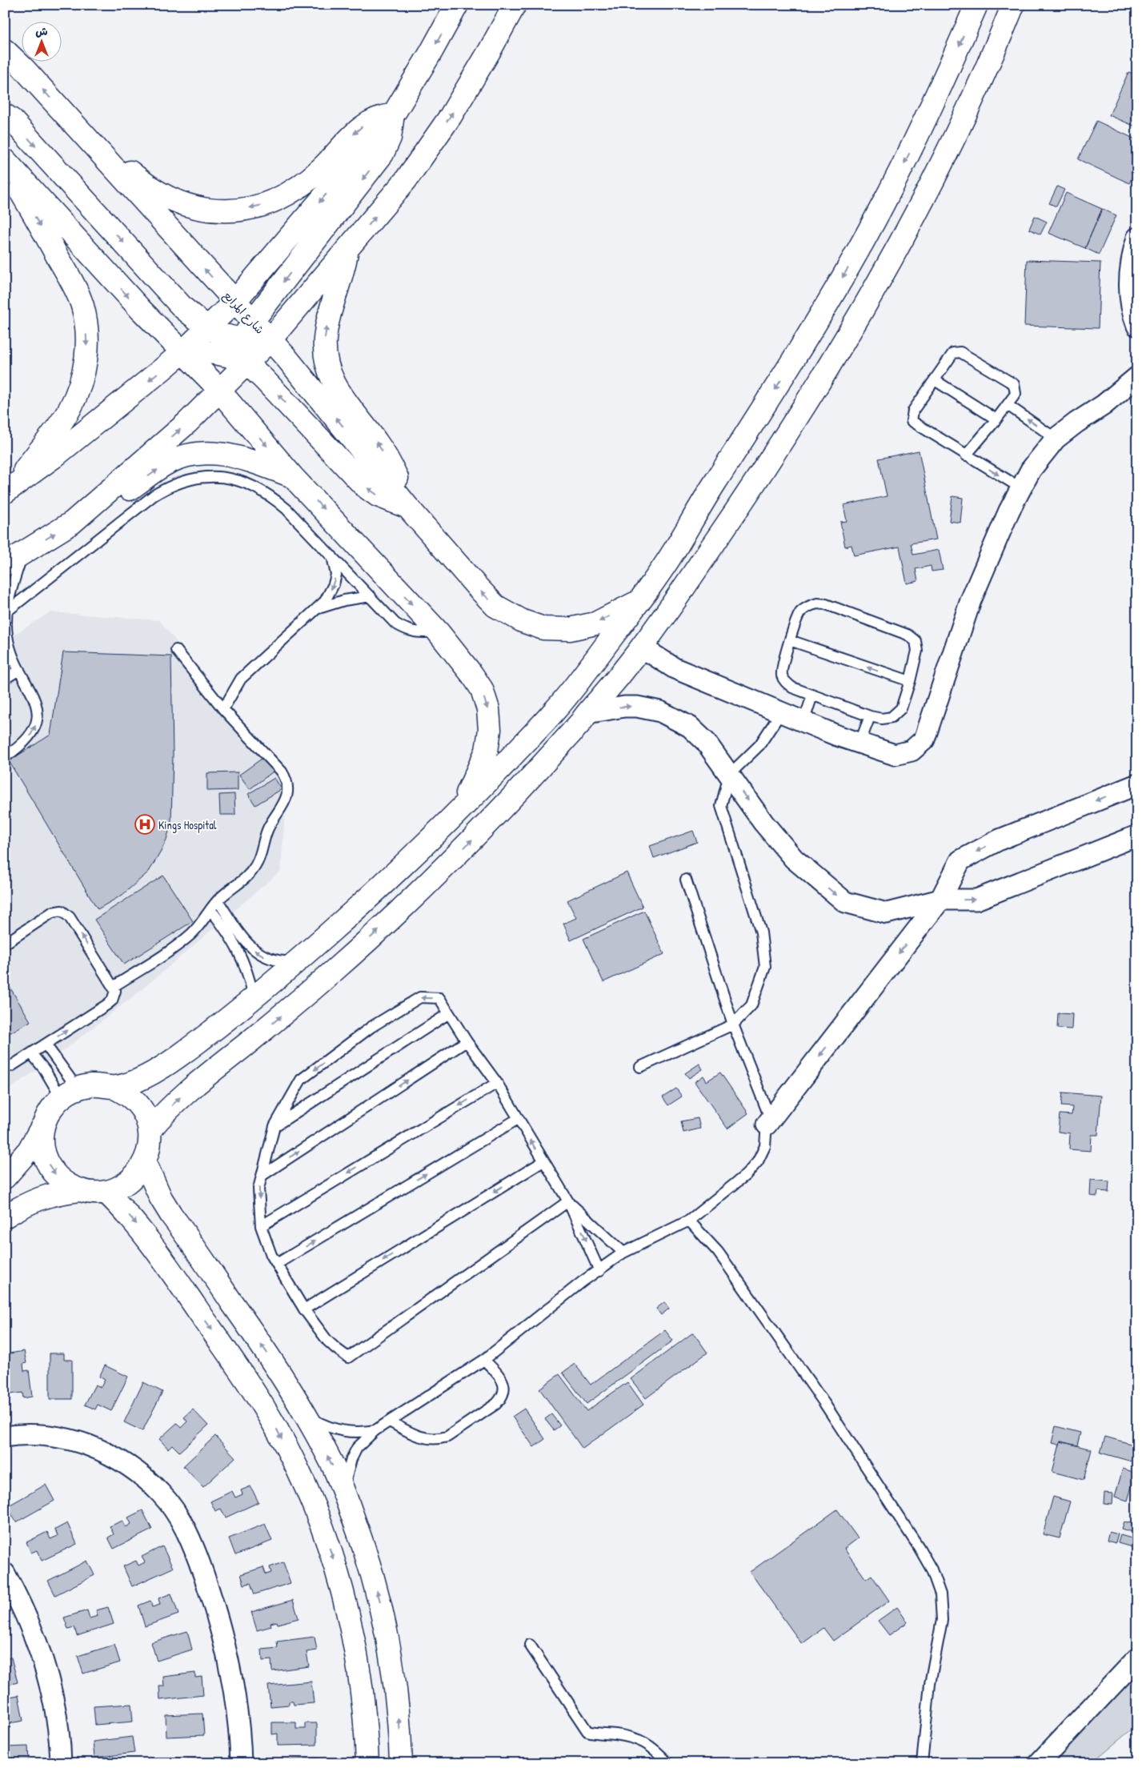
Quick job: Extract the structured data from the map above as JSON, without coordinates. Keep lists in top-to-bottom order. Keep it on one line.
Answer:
{"streets":{"street":["شارع المرابع"]},"places":{"hospital":["Kings Hospital"]},"north":"top"}
